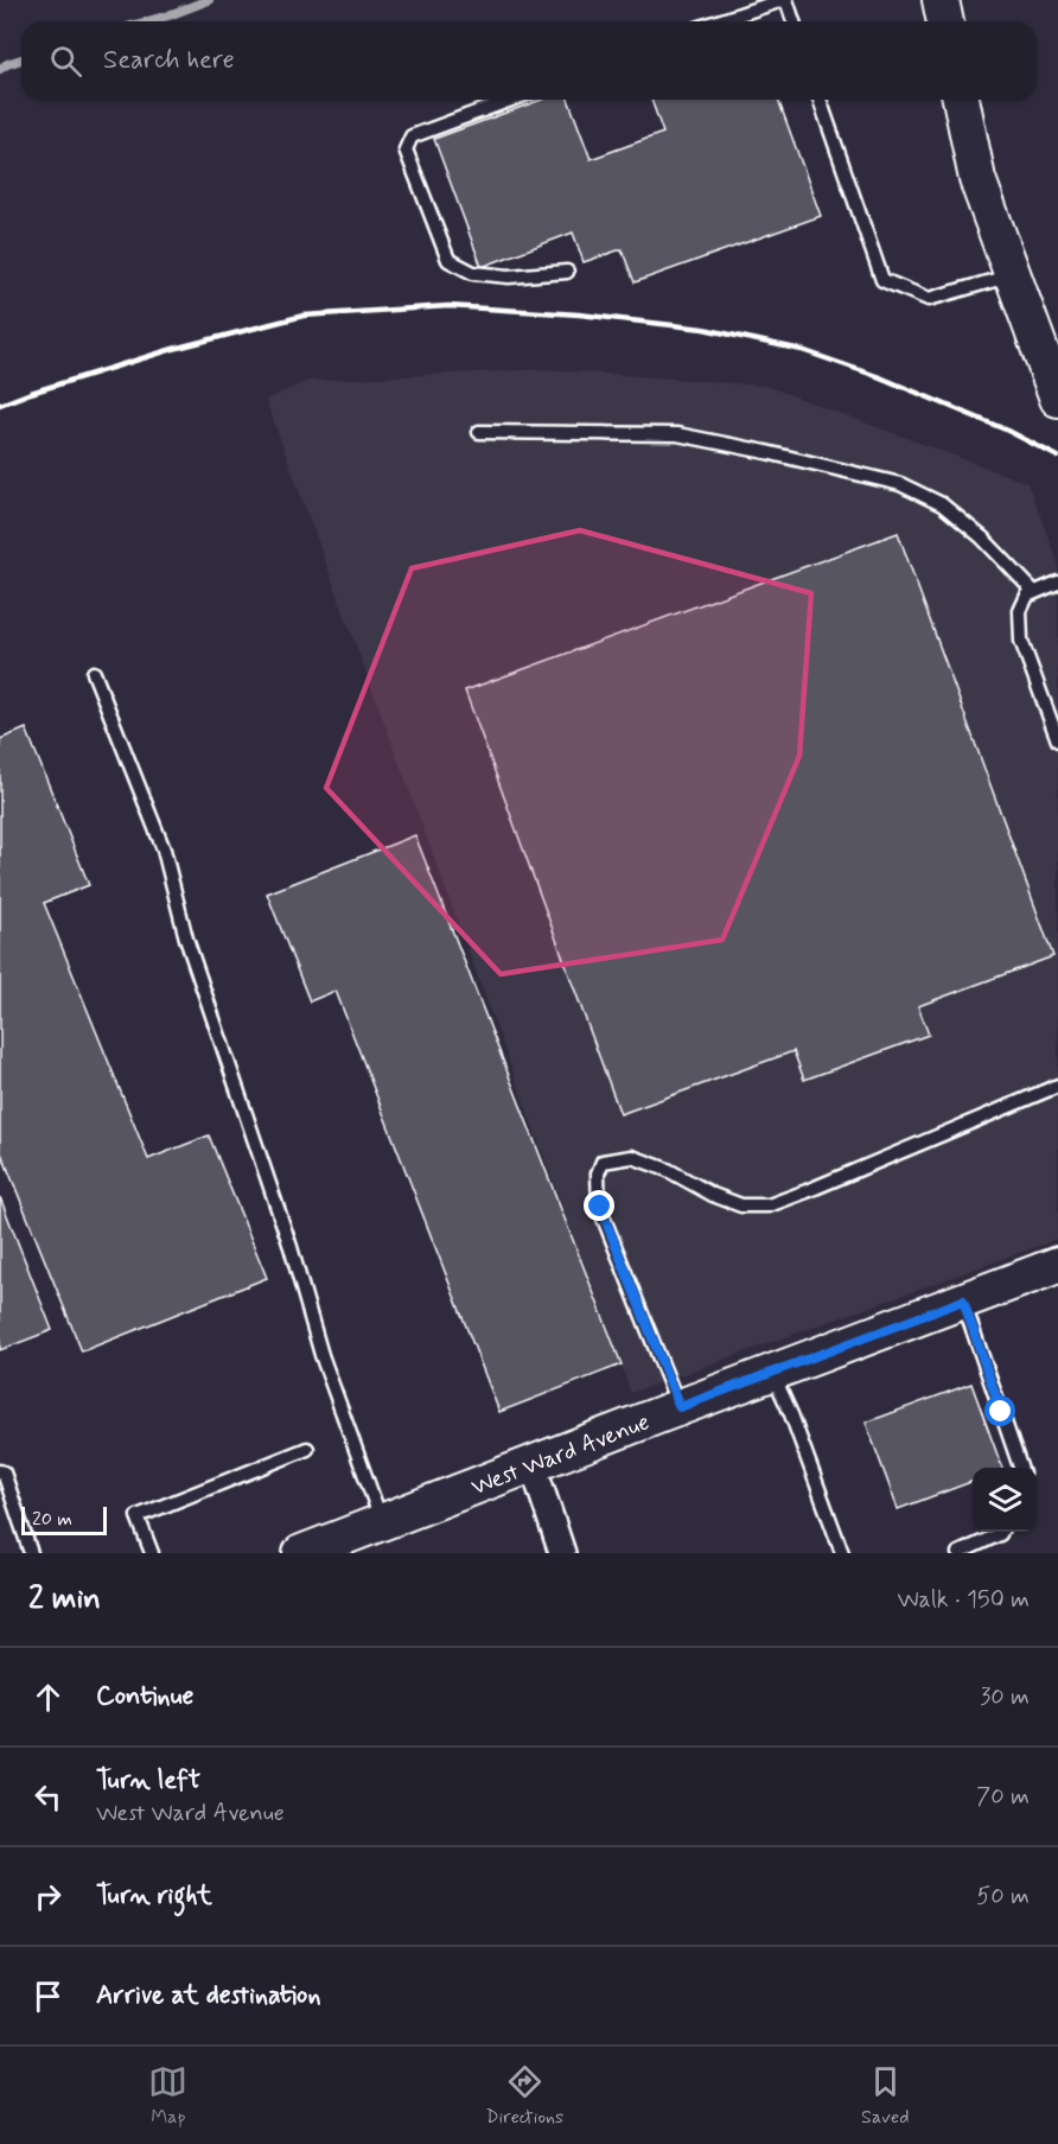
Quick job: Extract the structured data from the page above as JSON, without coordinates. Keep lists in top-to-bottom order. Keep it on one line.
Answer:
{"streets":{"street":["West Ward Avenue"]},"scale_bar":"20 m","page":{"search":"Search here","scale":"20 m","heading":["2 min","Walk · 150 m"],"list":[["Continue","30 m"],["Turn left","West Ward Avenue","70 m"],["Turn right","50 m"],"Arrive at destination"],"nav":["Map","Directions","Saved"]}}
